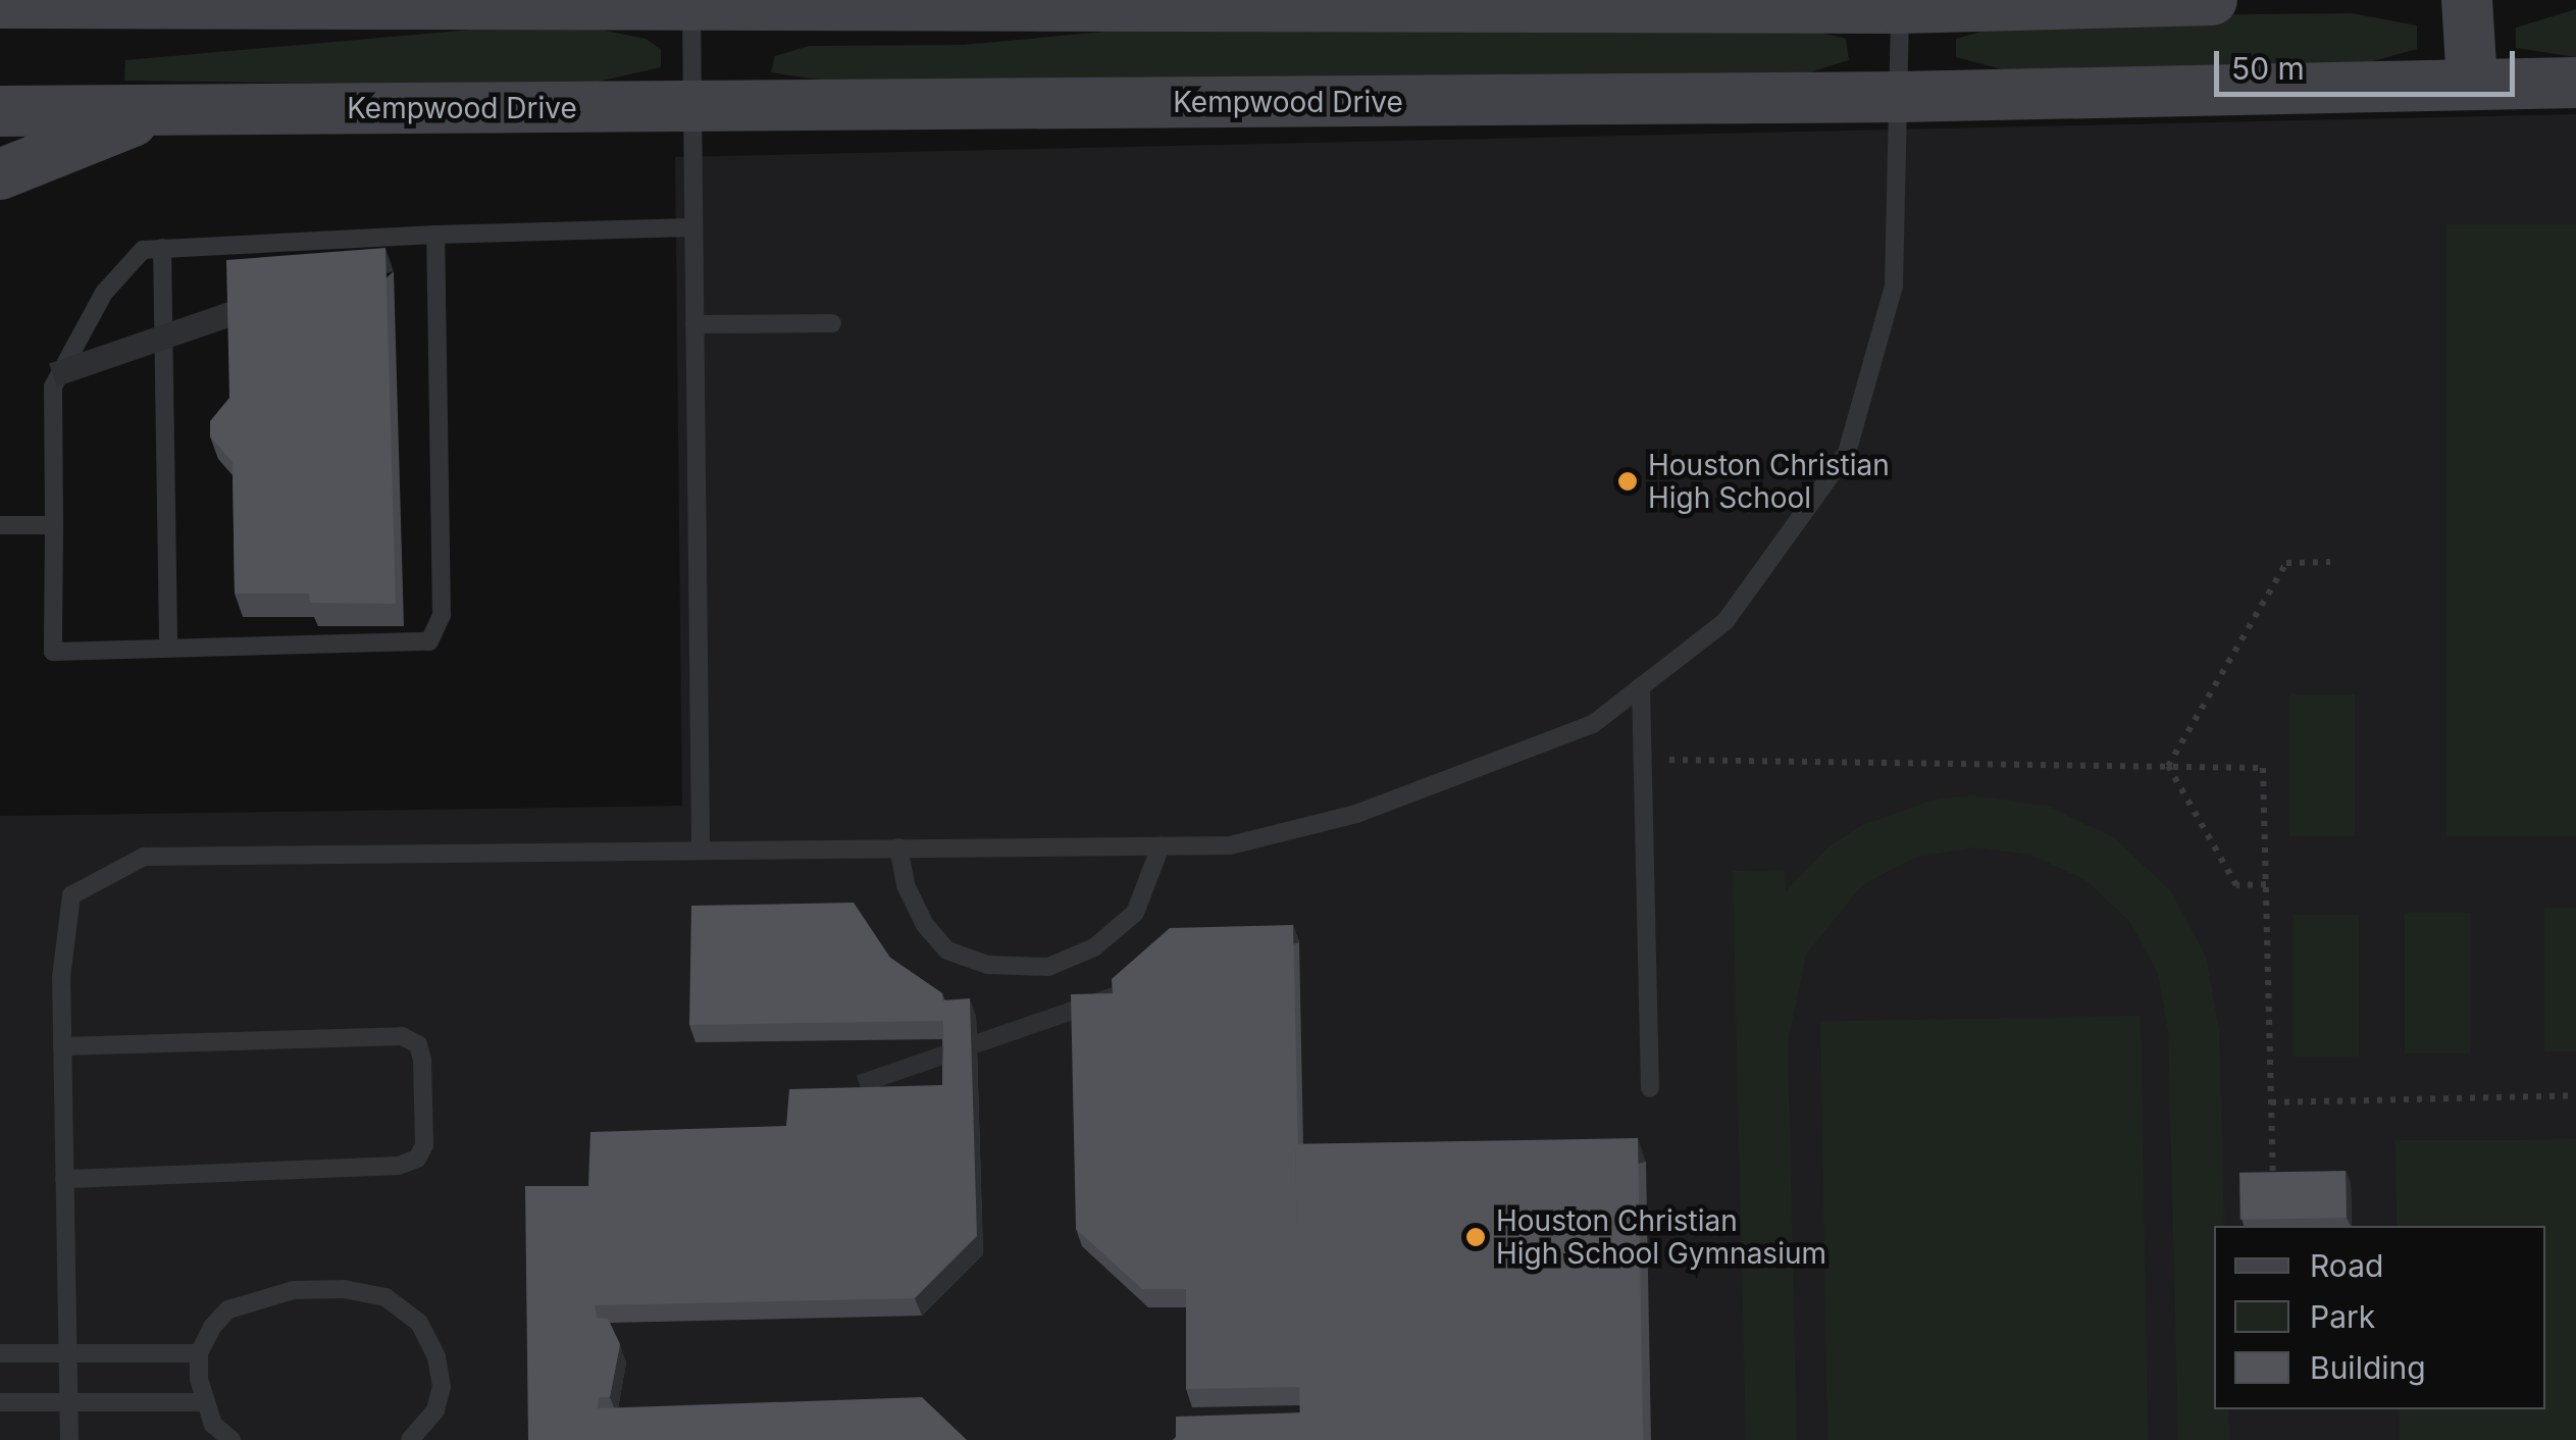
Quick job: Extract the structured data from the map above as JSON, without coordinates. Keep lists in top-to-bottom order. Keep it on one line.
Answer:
{"streets":{"main road":["Kempwood Drive"]},"places":["Houston Christian High School","Houston Christian High School Gymnasium"],"legend":["Road","Park","Building"],"scale_bar":"50 m"}
